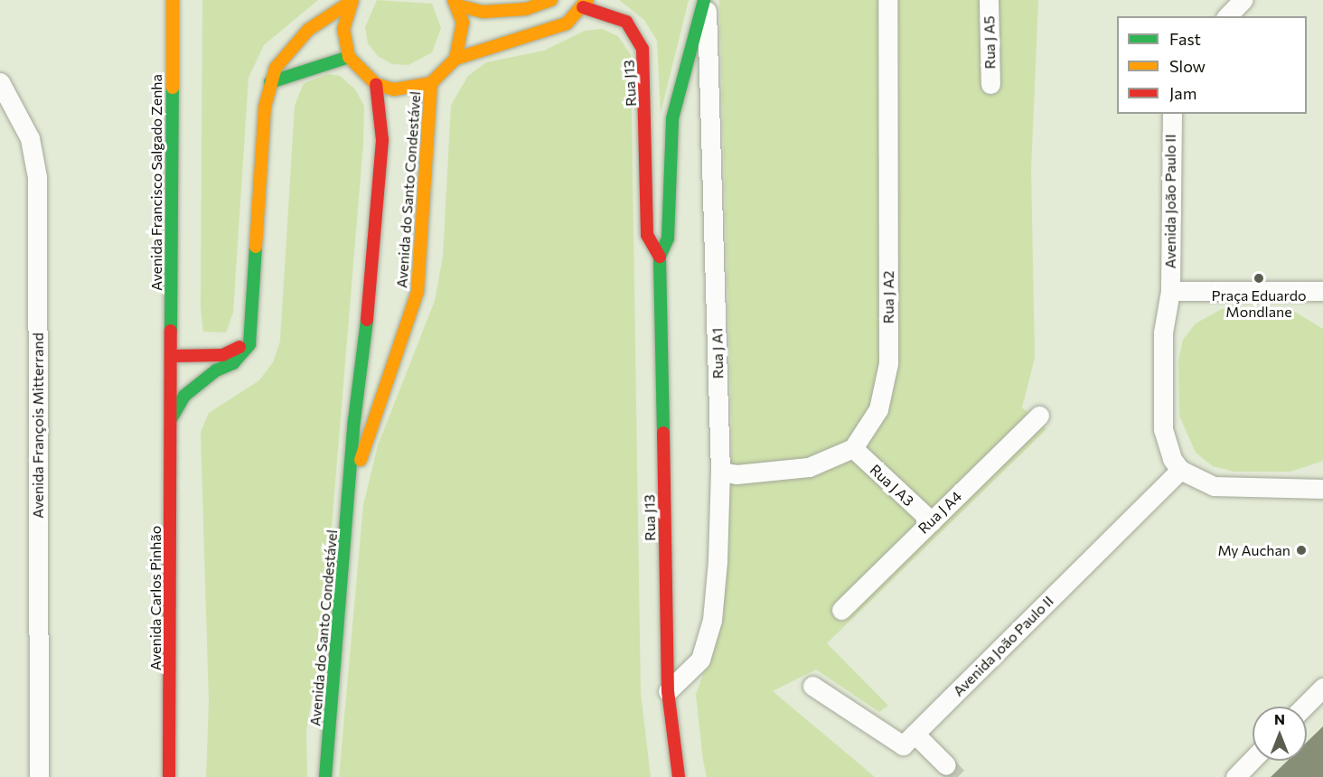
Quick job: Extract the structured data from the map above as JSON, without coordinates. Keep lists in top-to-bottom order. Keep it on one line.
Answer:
{"streets":{"main road":["Rua J13","Avenida Francisco Salgado Zenha","Avenida do Santo Condestável","Avenida Carlos Pinhão"],"street":["Rua J A5","Avenida João Paulo II","Rua J A2","Rua J A1","Avenida François Mitterrand","Rua J A3","Rua J A4"]},"crossings":[["Rua J13","Rua J A1"],["Avenida Francisco Salgado Zenha","Avenida Carlos Pinhão"],["Rua J A2","Rua J A3"],["Rua J A3","Rua J A4"]],"places":["Praça Eduardo Mondlane","My Auchan"],"legend":["Fast","Slow","Jam"],"north":"top"}
